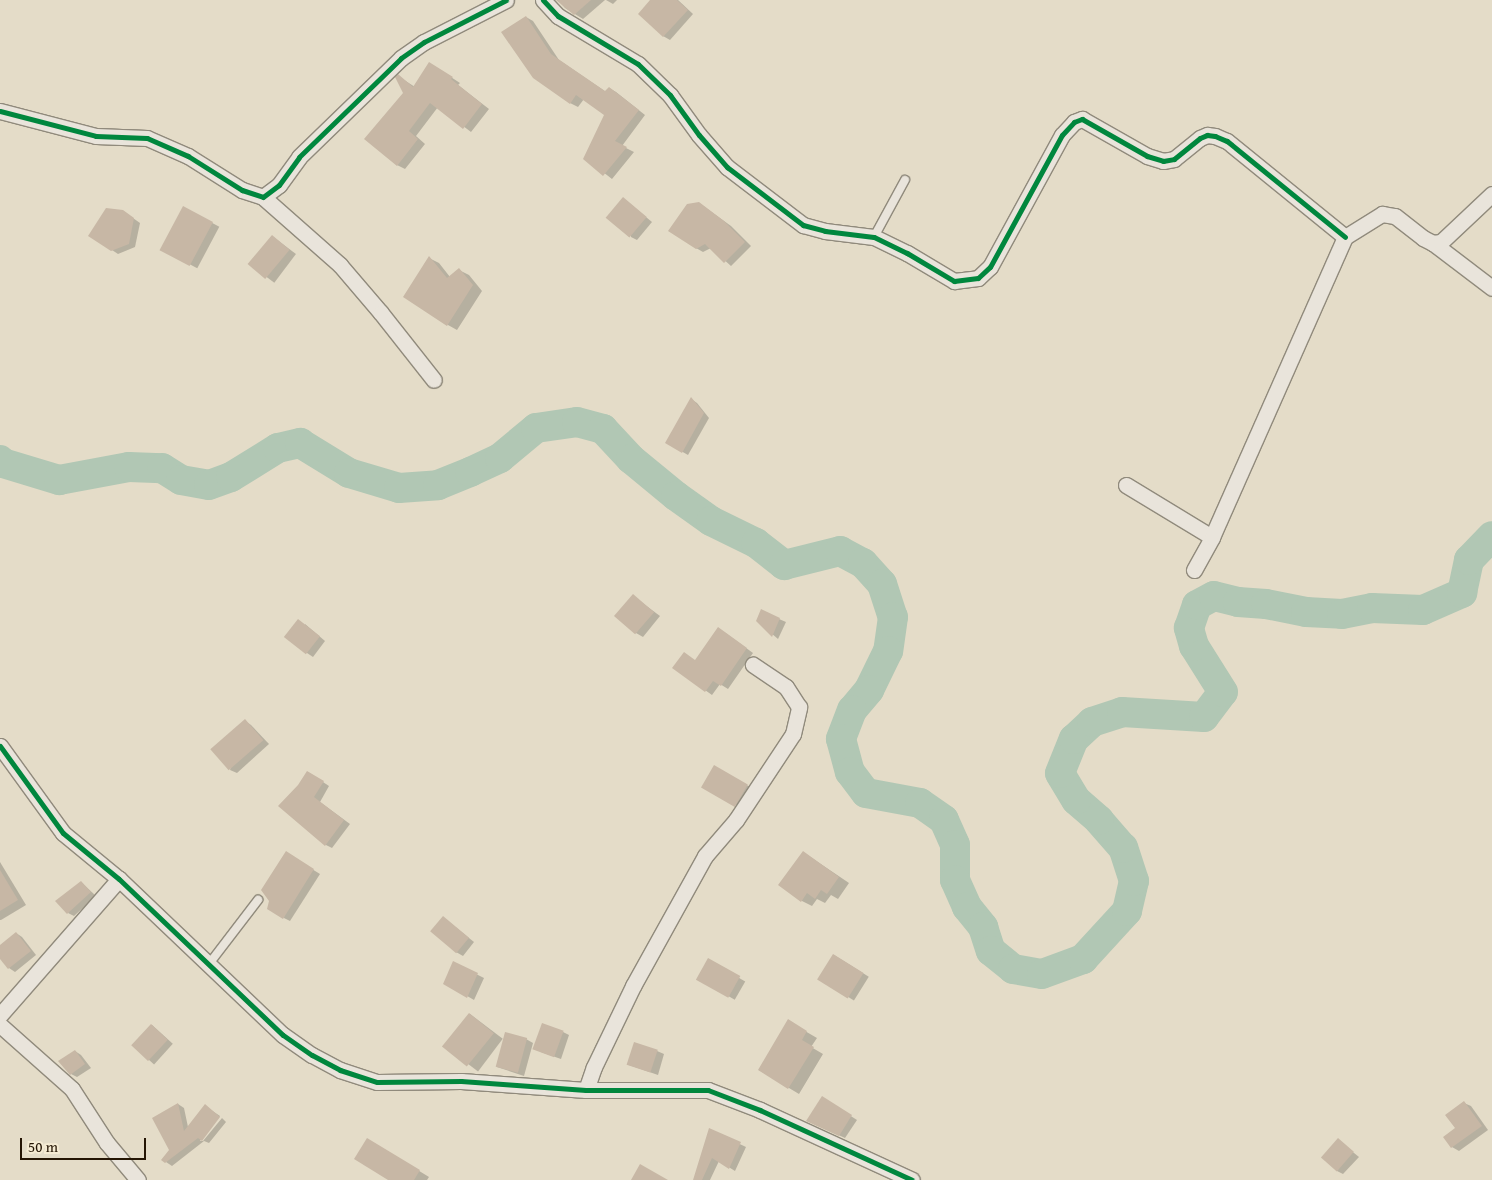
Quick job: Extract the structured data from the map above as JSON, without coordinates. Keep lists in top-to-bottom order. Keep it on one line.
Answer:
{"scale_bar":"50 m"}
